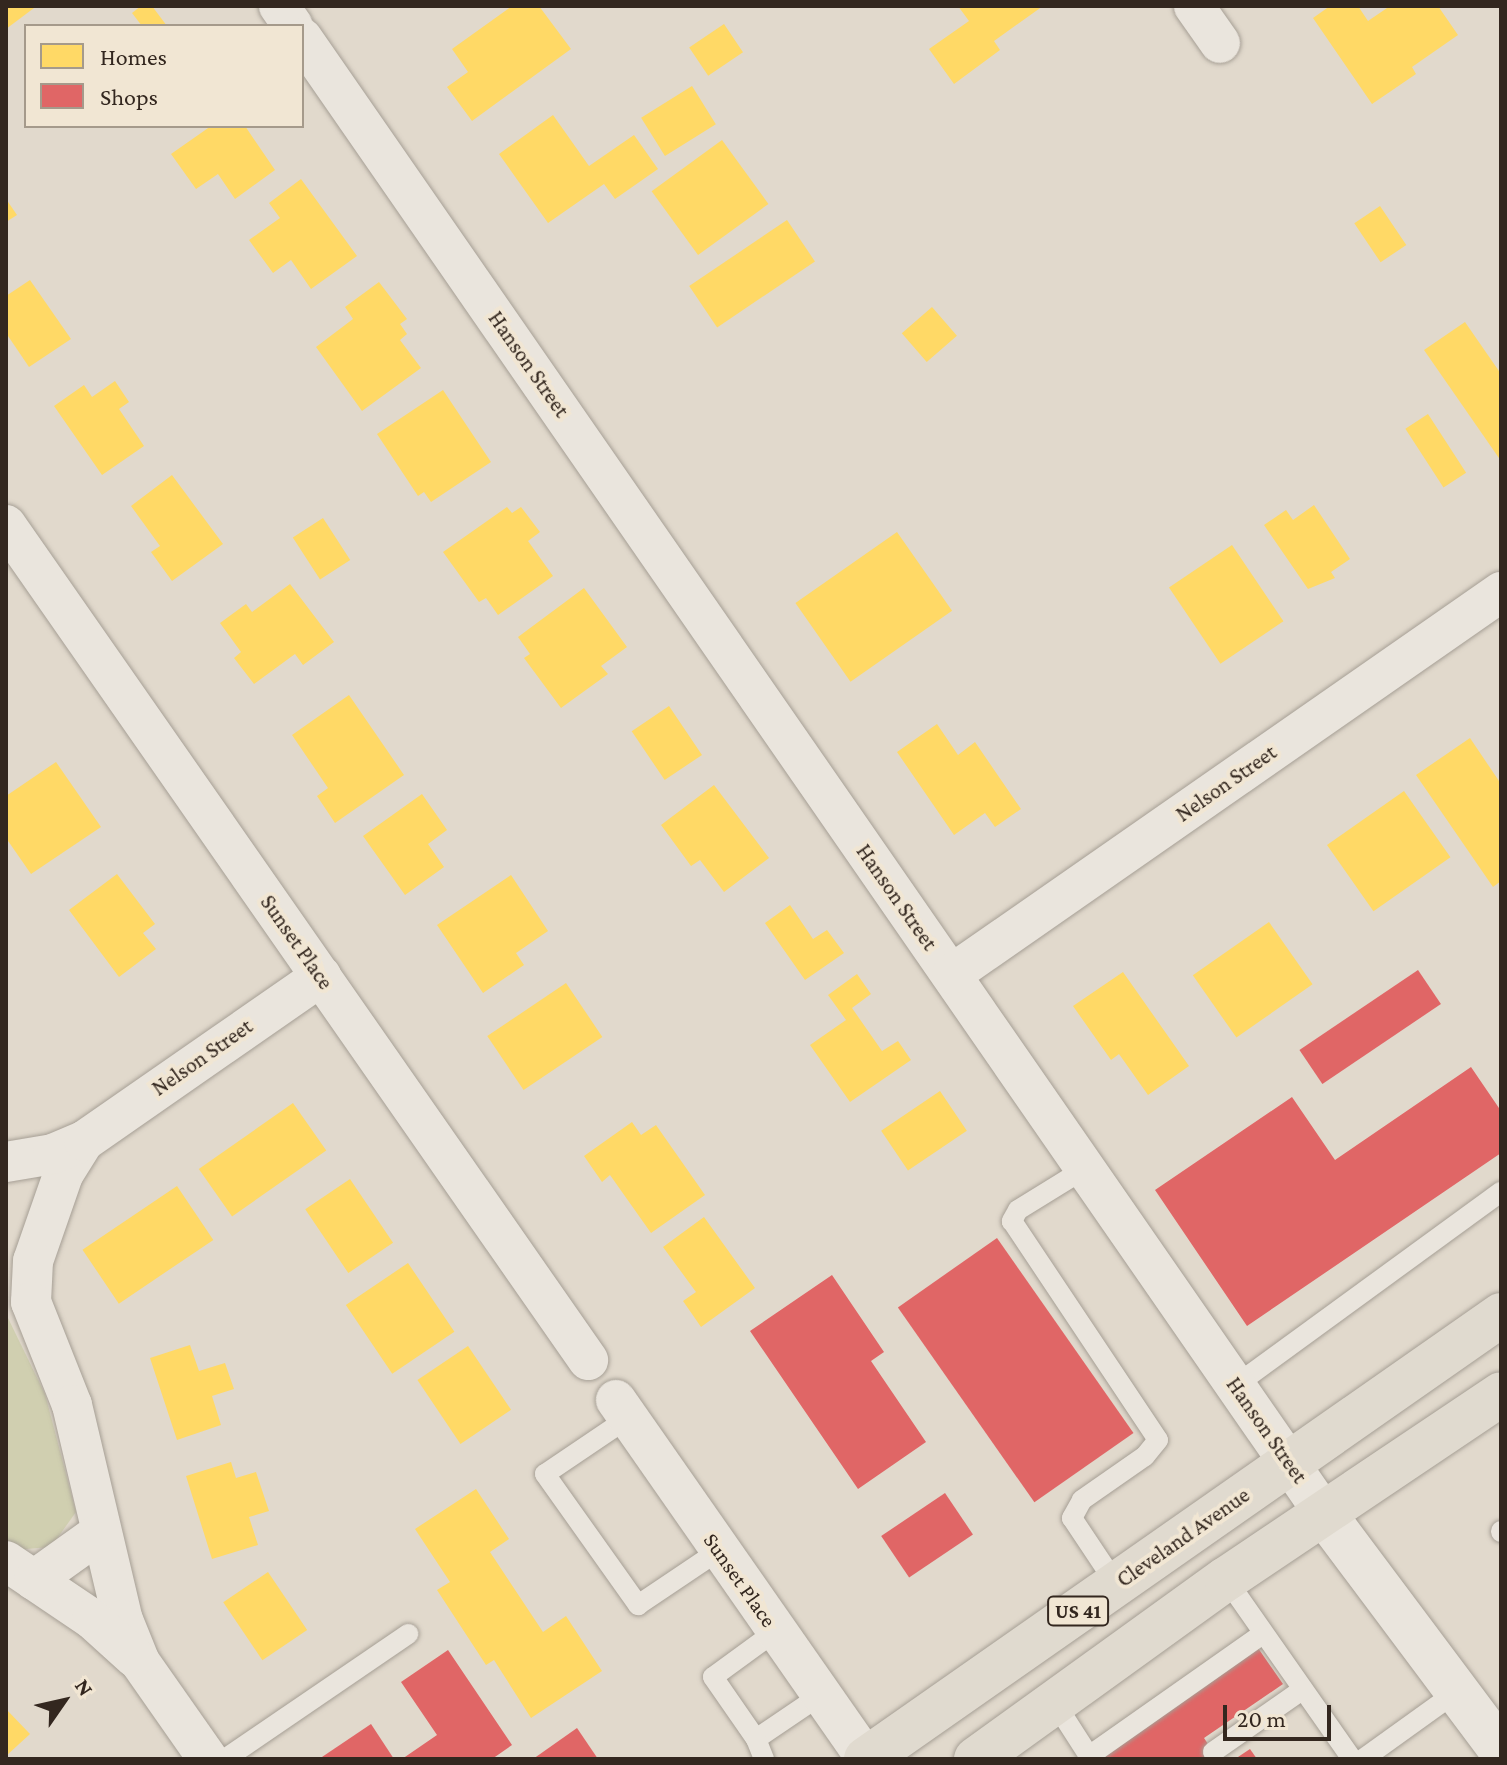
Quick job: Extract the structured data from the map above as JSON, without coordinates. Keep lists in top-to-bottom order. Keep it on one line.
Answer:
{"streets":{"main road":["Cleveland Avenue","US 41"],"street":["Hanson Street","Nelson Street","Sunset Place"]},"crossings":[["Hanson Street","Nelson Street"],["Hanson Street","Cleveland Avenue"],["Hanson Street","US 41"],["Nelson Street","Sunset Place"],["Sunset Place","Cleveland Avenue"]],"legend":["Homes","Shops"],"scale_bar":"20 m","north":"top right"}
